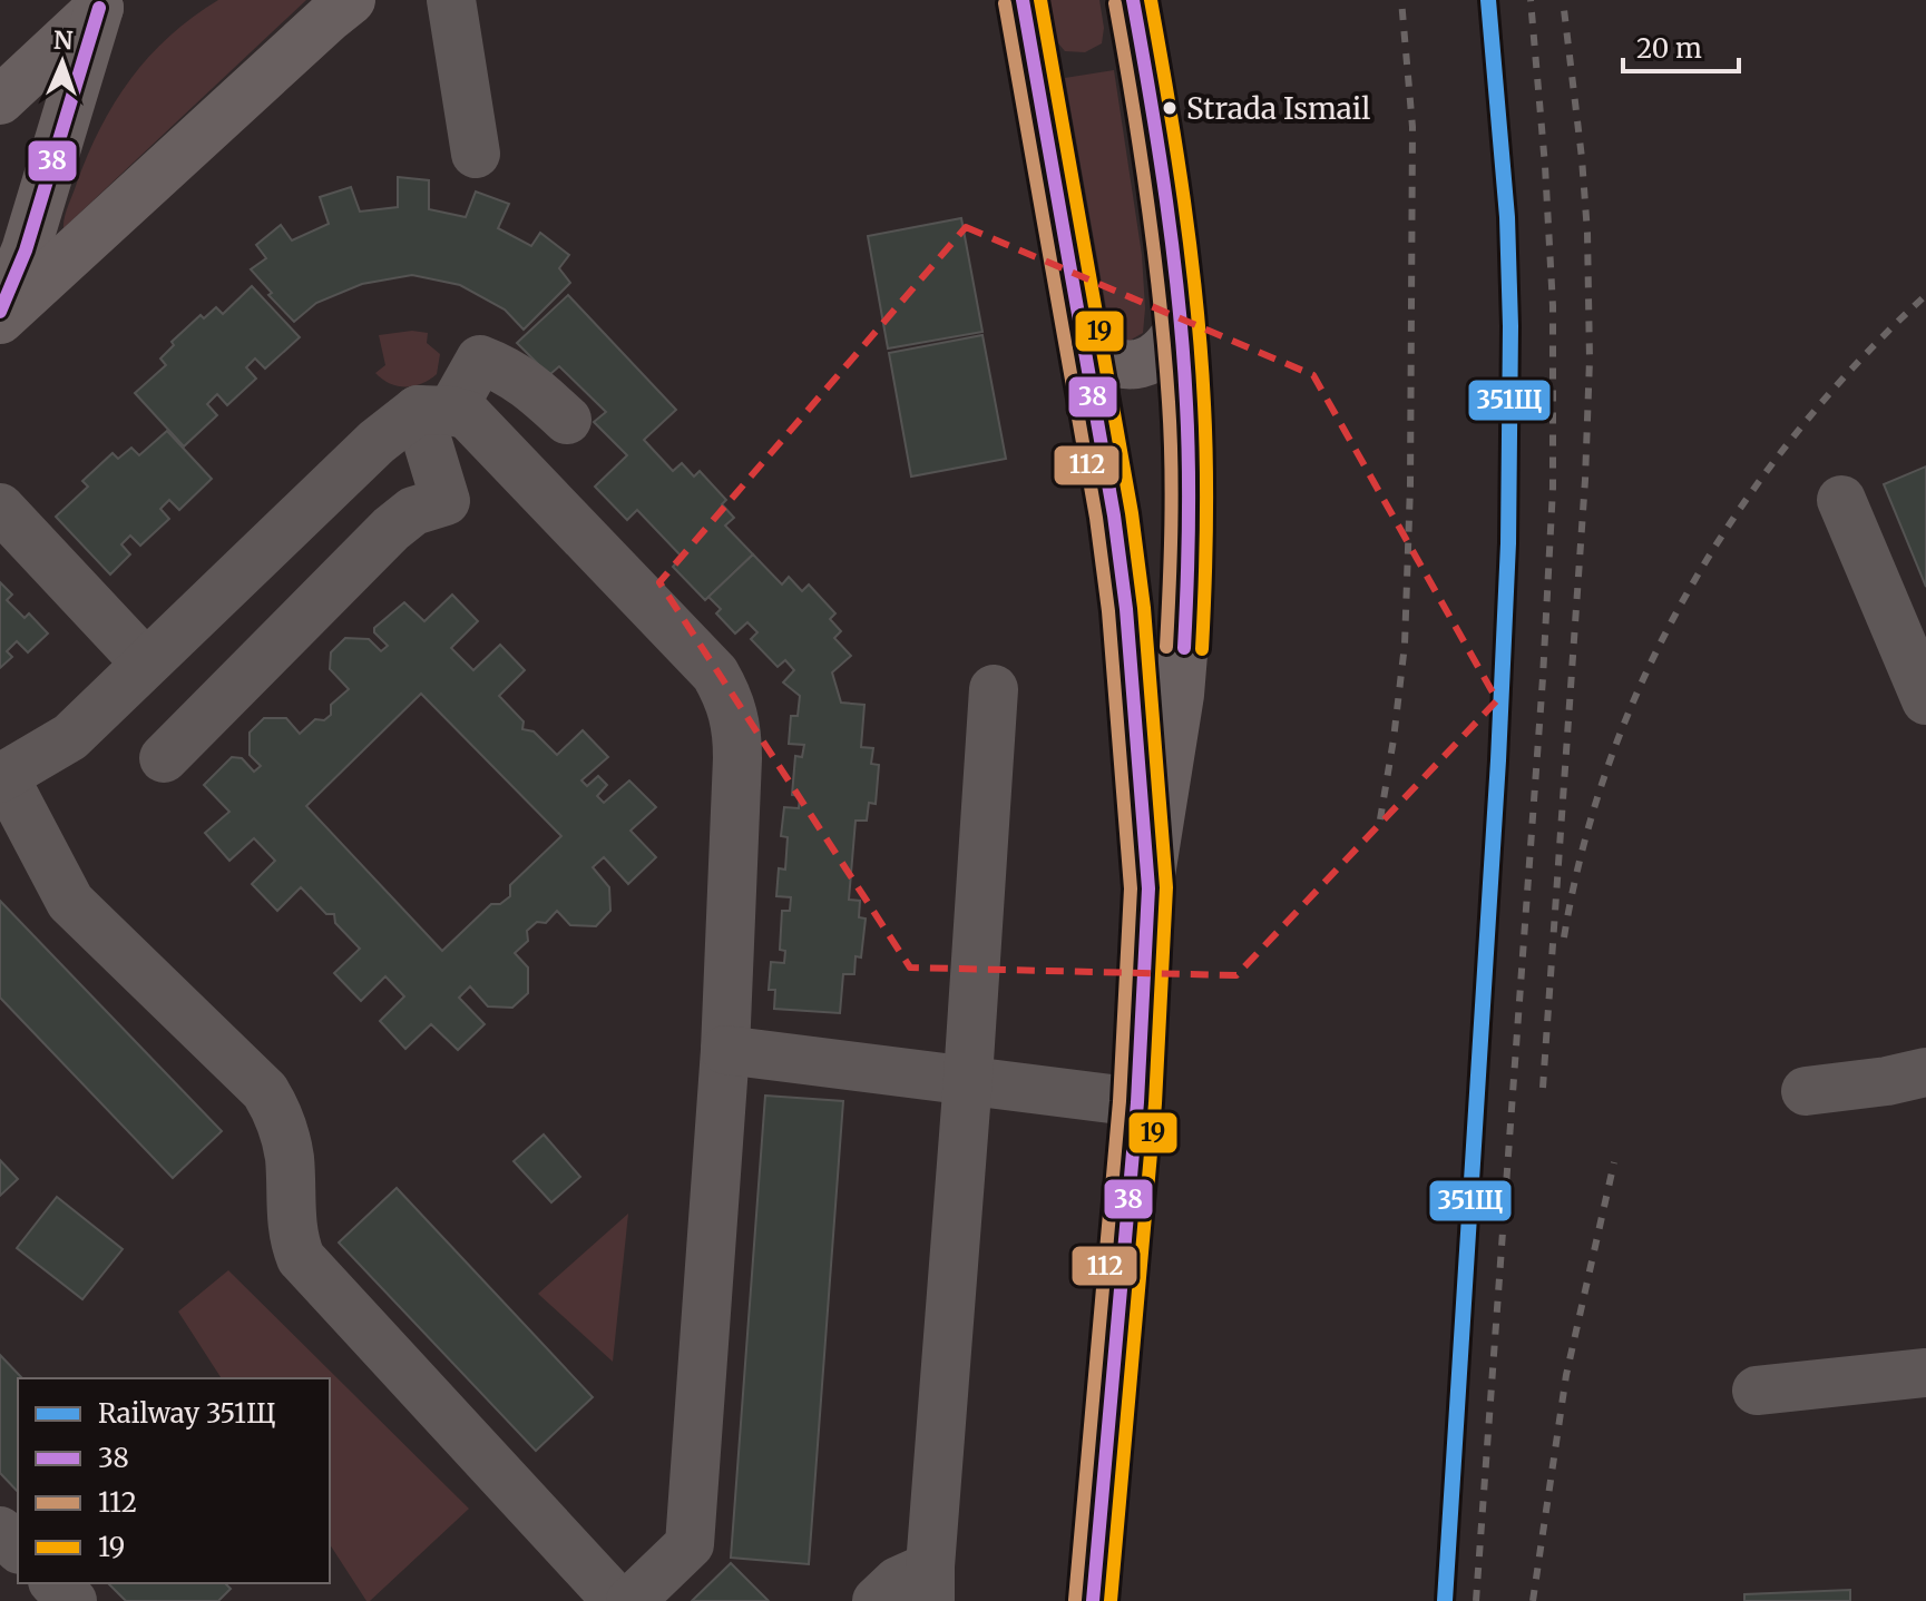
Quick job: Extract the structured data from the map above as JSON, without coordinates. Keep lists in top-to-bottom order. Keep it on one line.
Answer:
{"places":["Strada Ismail"],"lines":["rail line 351Щ","transit line 38","transit line 19","transit line 112"],"legend":["Railway 351Щ","38","112","19"],"scale_bar":"20 m","north":"top"}
